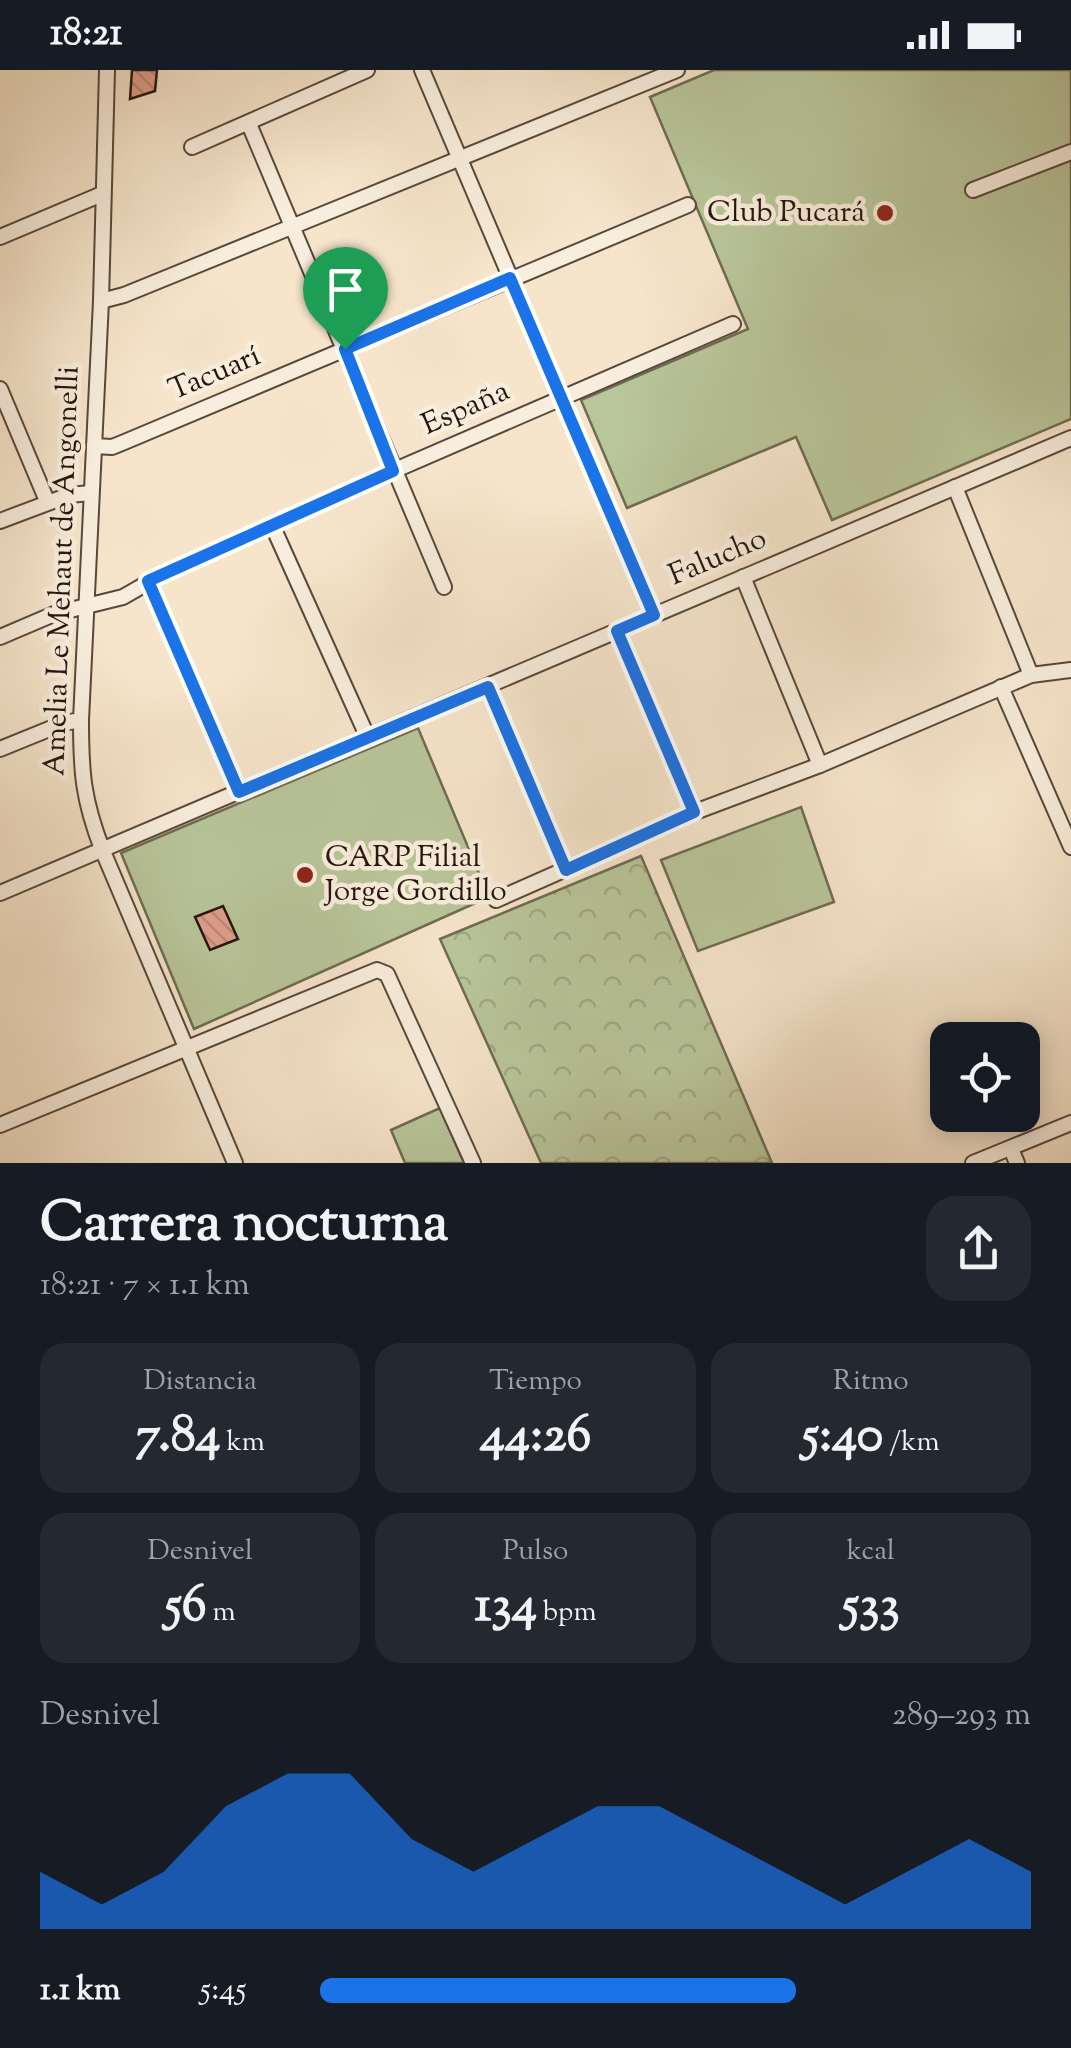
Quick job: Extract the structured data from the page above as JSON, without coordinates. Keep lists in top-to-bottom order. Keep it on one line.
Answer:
{"streets":{"street":["Tacuarí","España","Falucho","Amelia Le Mehaut de Angonelli"]},"crossings":[["Tacuarí","Amelia Le Mehaut de Angonelli"],["España","Amelia Le Mehaut de Angonelli"],["Falucho","Amelia Le Mehaut de Angonelli"]],"places":["Club Pucará","CARP Filial Jorge Gordillo"],"page":{"status":"18:21","heading":["Carrera nocturna","18:21 · 7 × 1.1 km"],"stats":[["Distancia","7.84 km"],["Tiempo","44:26"],["Ritmo","5:40 /km"],["Desnivel","56 m"],["Pulso","134 bpm"],["kcal","533"]],"chart":["Desnivel","289–293 m"],"list":[{"name":"1.1 km","note":"5:45"}]}}
